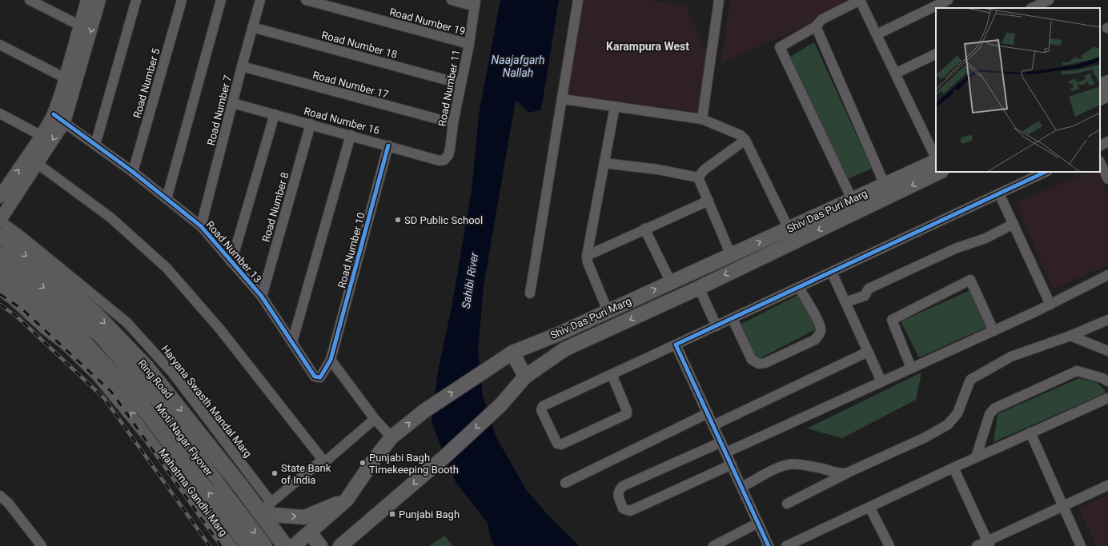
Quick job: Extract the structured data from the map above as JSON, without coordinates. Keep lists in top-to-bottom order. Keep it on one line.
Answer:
{"streets":{"main road":["Shiv Das Puri Marg","Ring Road","Moti Nagar Flyover","Mahatma Gandhi Marg"],"street":["Road Number 19","Road Number 18","Road Number 5","Road Number 17","Road Number 11","Road Number 7","Road Number 16","Road Number 8","Road Number 10","Road Number 13","Haryana Swasth Mandal Marg"]},"crossings":[["Road Number 19","Road Number 11"],["Road Number 18","Road Number 11"],["Road Number 18","Road Number 7"],["Road Number 5","Road Number 13"],["Road Number 17","Road Number 11"],["Road Number 17","Road Number 7"],["Road Number 11","Road Number 16"],["Road Number 7","Road Number 16"],["Road Number 7","Road Number 13"],["Road Number 16","Road Number 8"],["Road Number 16","Road Number 10"],["Road Number 8","Road Number 13"],["Road Number 10","Road Number 13"],["Ring Road","Haryana Swasth Mandal Marg"]],"districts":["Karampura West"],"water":["Naajafgarh Nallah","Sahibi River"],"places":{"other":["SD Public School","Punjabi Bagh Timekeeping Booth","State Bank of India"],"transit":["Punjabi Bagh"]}}
